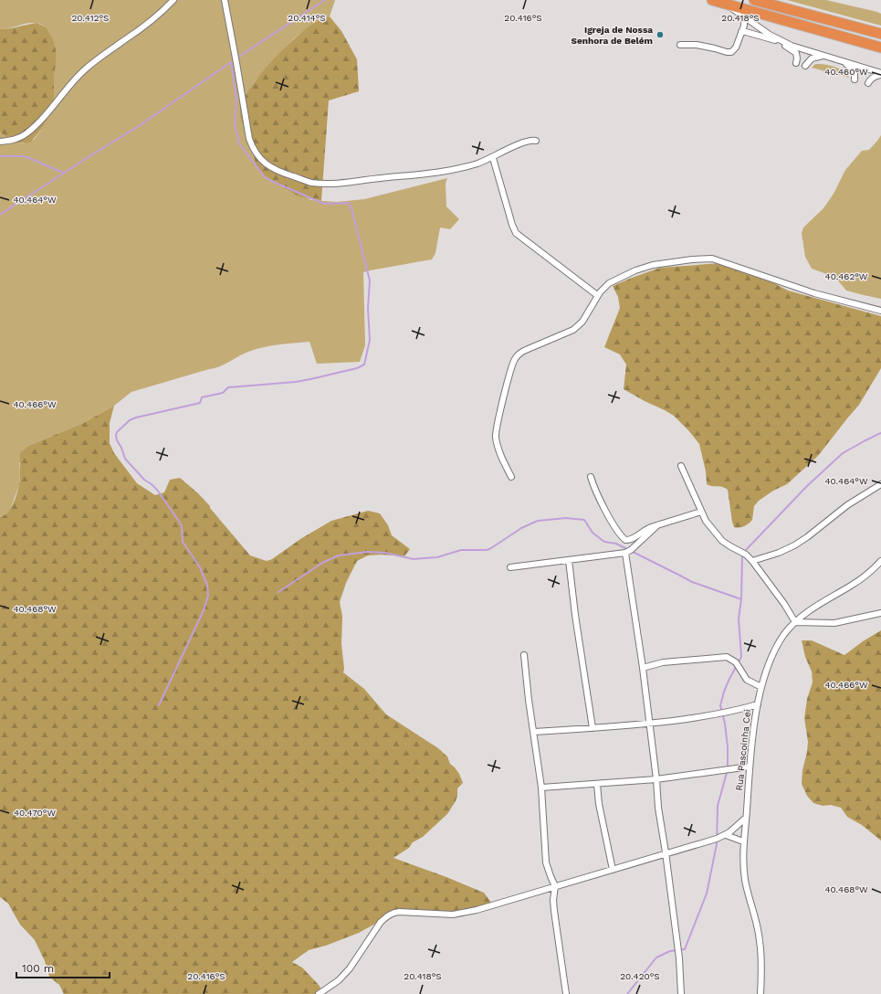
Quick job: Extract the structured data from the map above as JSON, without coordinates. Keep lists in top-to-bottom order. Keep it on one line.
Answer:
{"streets":{"street":["Rua Pascoinha Cei"]},"places":["Igreja de Nossa Senhora de Belém"],"scale_bar":"100 m","coordinates":["20.412°S","20.414°S","20.416°S","20.418°S","40.460°W","40.464°W","40.462°W","40.466°W","40.468°W","40.470°W","20.420°S"]}
